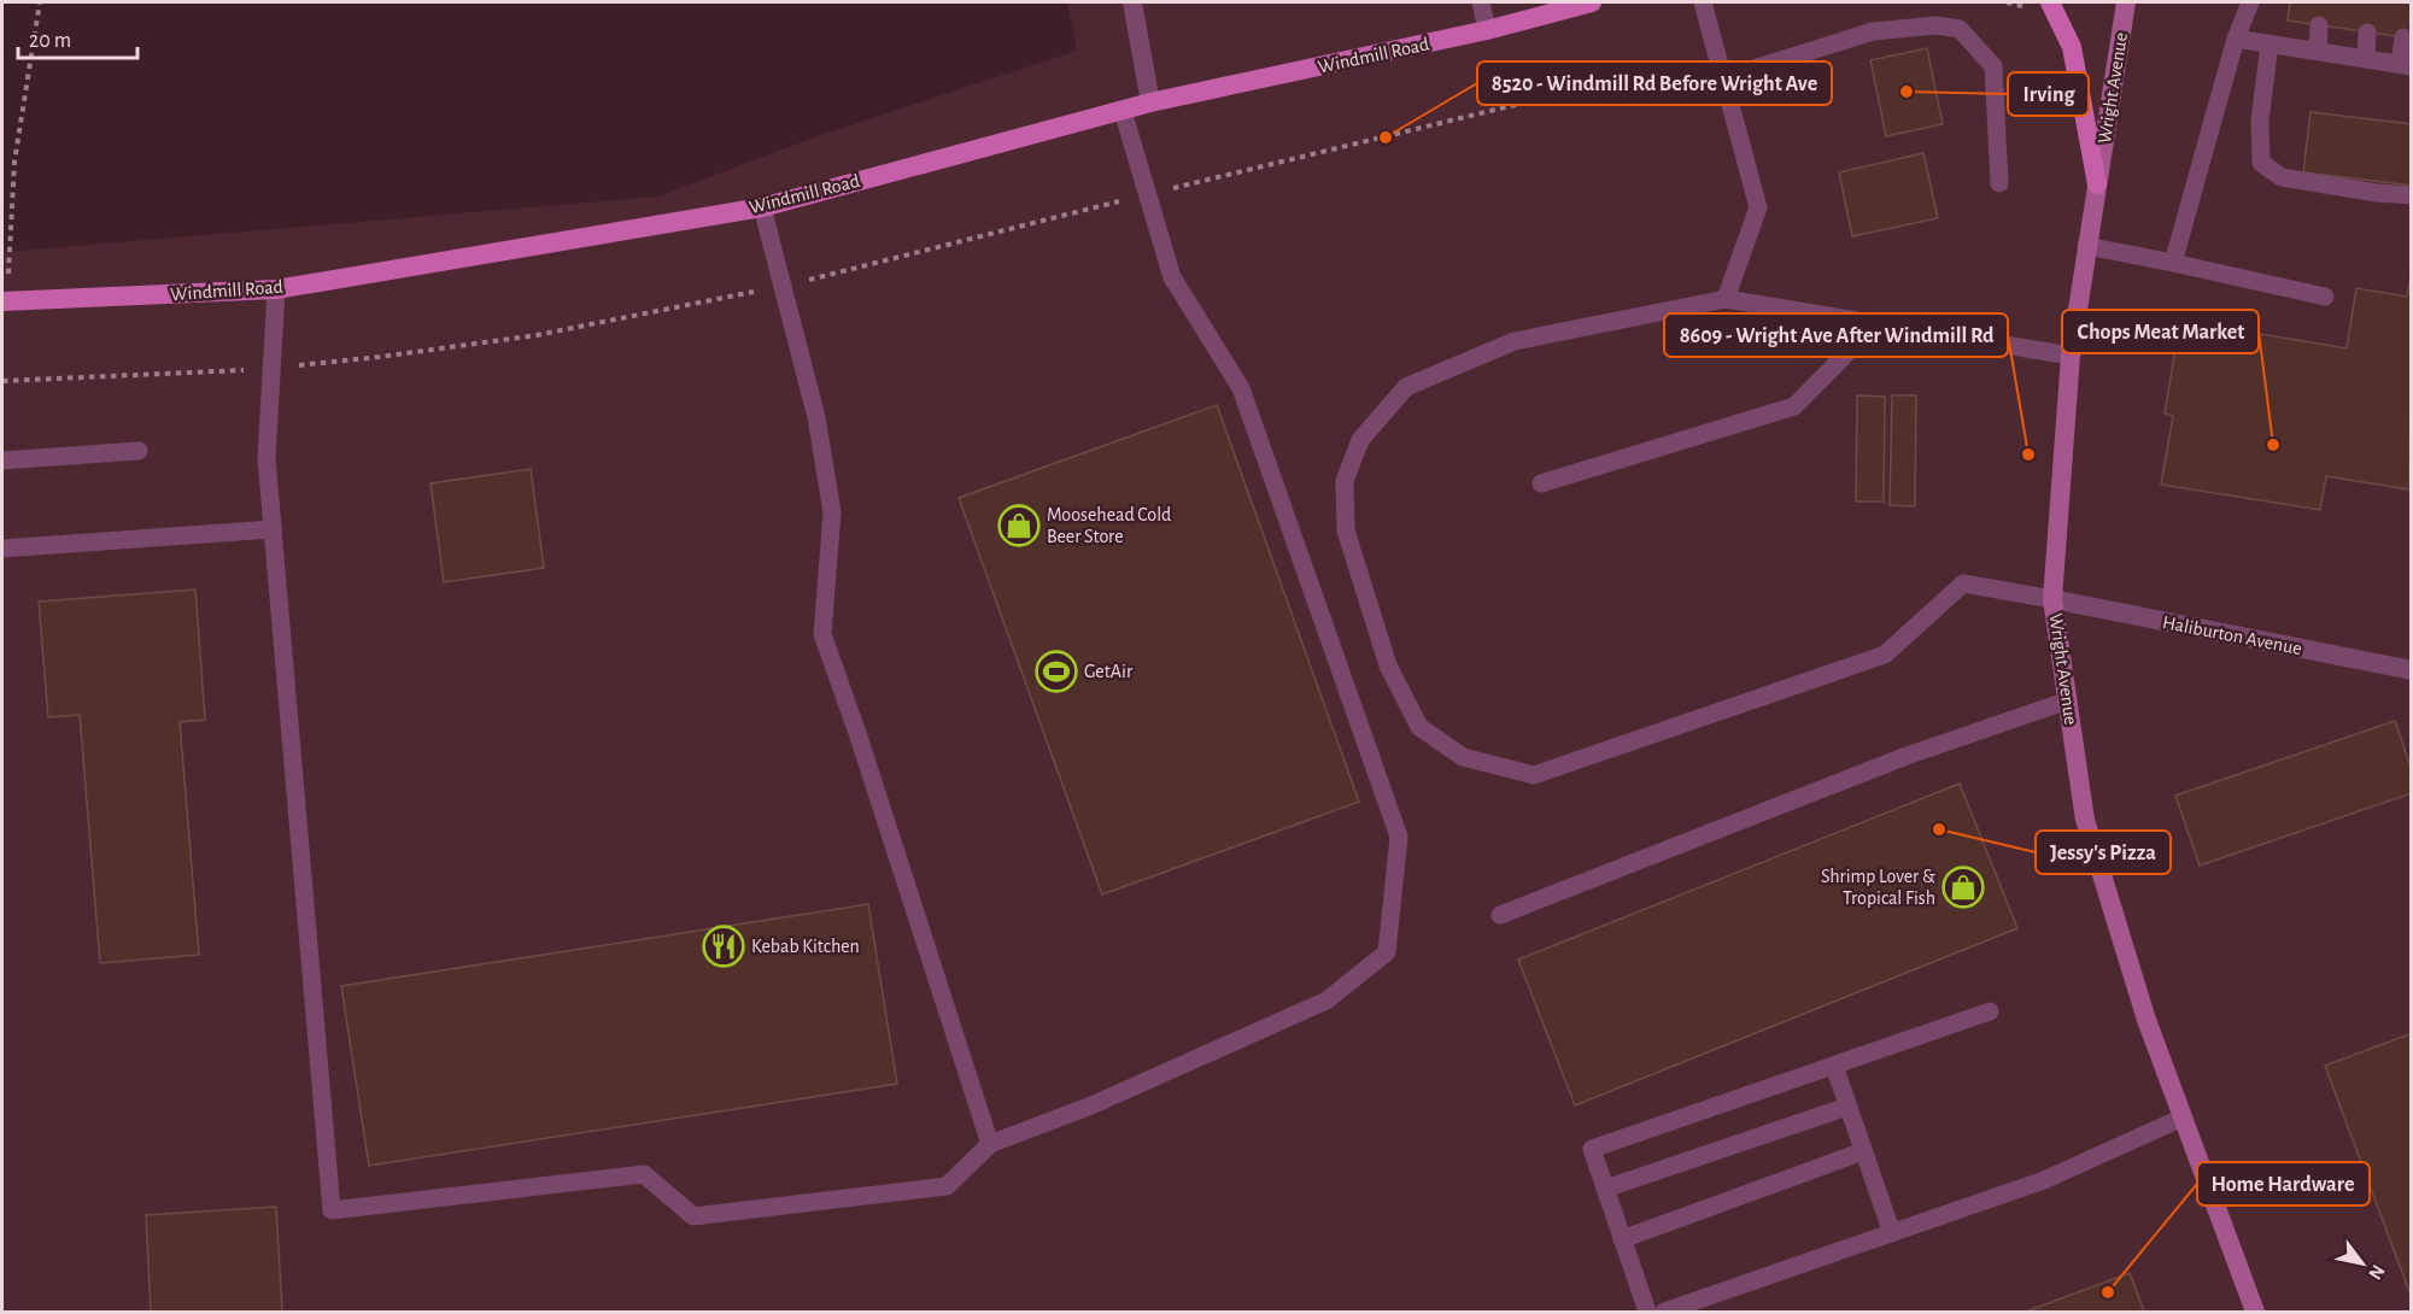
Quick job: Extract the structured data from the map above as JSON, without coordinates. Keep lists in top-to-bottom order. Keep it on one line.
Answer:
{"streets":{"main road":["Windmill Road","Wright Avenue"],"street":["Haliburton Avenue"]},"crossings":[["Wright Avenue","Haliburton Avenue"]],"places":{"other":["Irving","8520 - Windmill Rd Before Wright Ave","Chops Meat Market","8609 - Wright Ave After Windmill Rd","Jessy's Pizza","Home Hardware"],"shop":["Moosehead Cold Beer Store","Shrimp Lover & Tropical Fish"],"sports":["GetAir"],"restaurant":["Kebab Kitchen"]},"scale_bar":"20 m","north":"bottom right"}
